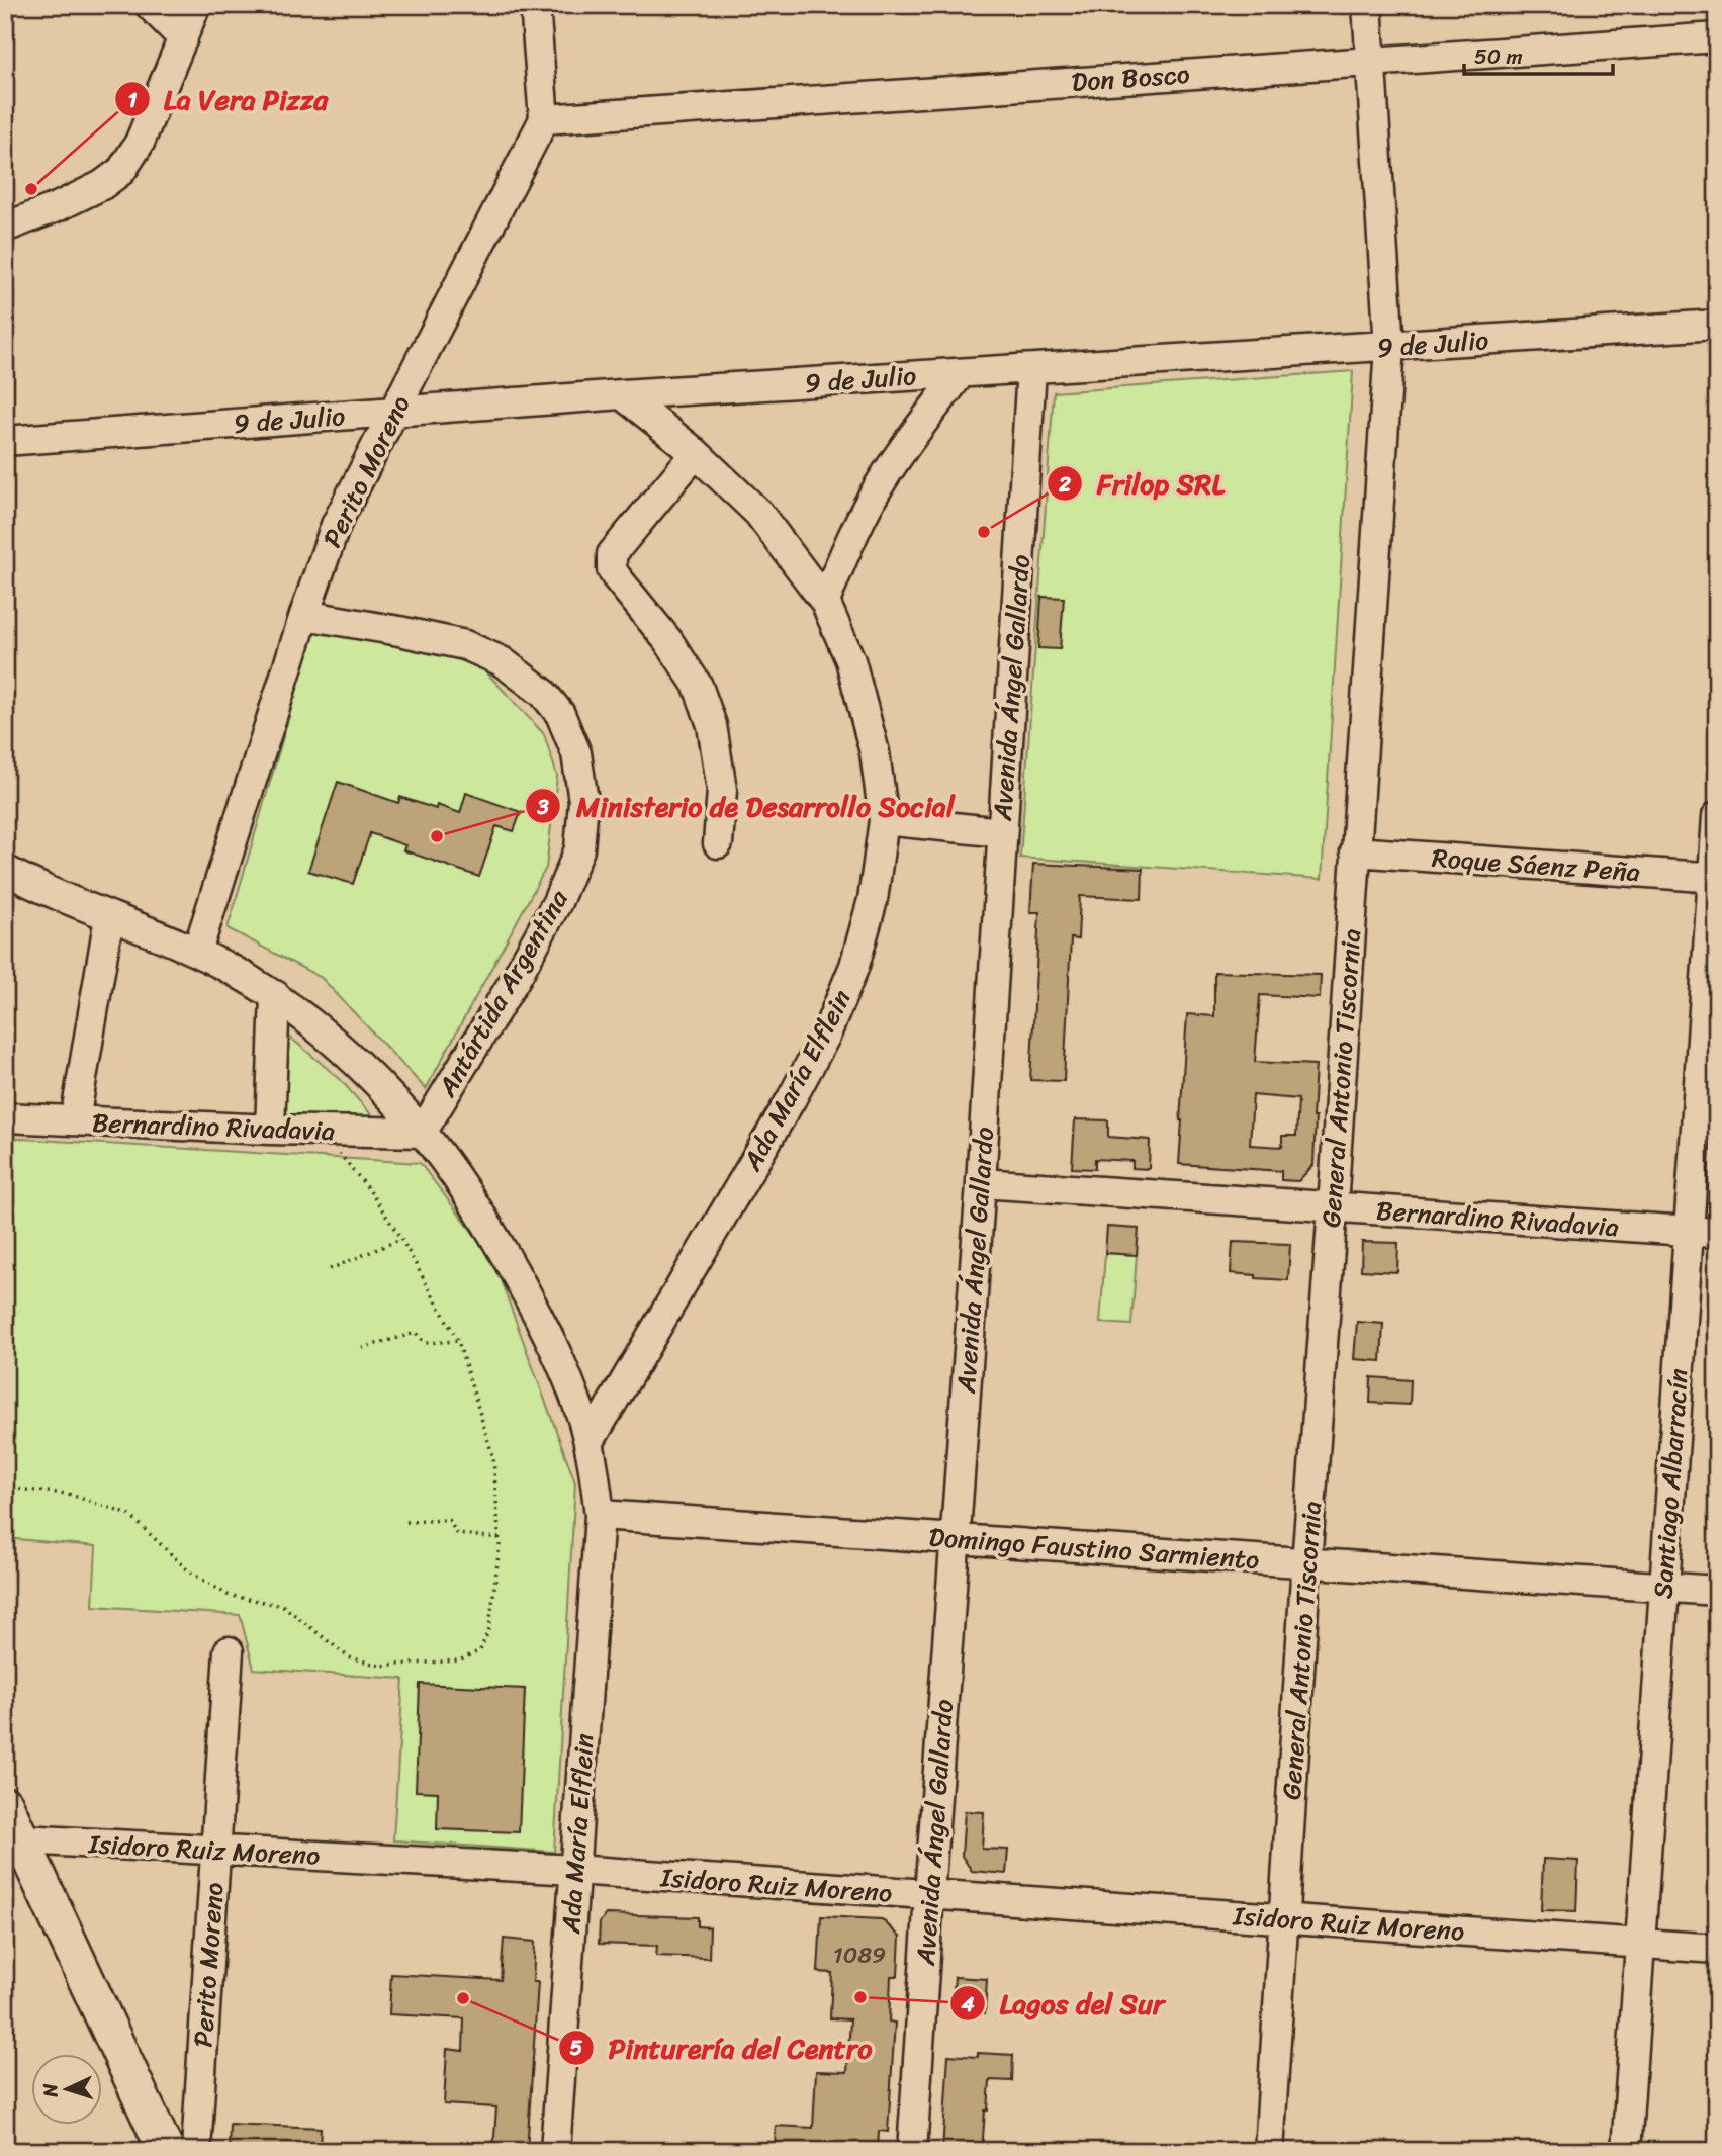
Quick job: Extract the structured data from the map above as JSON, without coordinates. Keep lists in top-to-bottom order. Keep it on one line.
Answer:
{"streets":{"street":["Don Bosco","9 de Julio","Perito Moreno","Avenida Ángel Gallardo","Roque Sáenz Peña","Antártida Argentina","General Antonio Tiscornia","Ada María Elflein","Bernardino Rivadavia","Santiago Albarracín","Domingo Faustino Sarmiento","Isidoro Ruiz Moreno"]},"crossings":[["Don Bosco","Perito Moreno"],["Don Bosco","General Antonio Tiscornia"],["9 de Julio","Perito Moreno"],["9 de Julio","Avenida Ángel Gallardo"],["9 de Julio","General Antonio Tiscornia"],["9 de Julio","Ada María Elflein"],["Perito Moreno","Antártida Argentina"],["Perito Moreno","Ada María Elflein"],["Perito Moreno","Isidoro Ruiz Moreno"],["Avenida Ángel Gallardo","Bernardino Rivadavia"],["Avenida Ángel Gallardo","Domingo Faustino Sarmiento"],["Avenida Ángel Gallardo","Isidoro Ruiz Moreno"],["Roque Sáenz Peña","General Antonio Tiscornia"],["Roque Sáenz Peña","Santiago Albarracín"],["Antártida Argentina","Ada María Elflein"],["Antártida Argentina","Bernardino Rivadavia"],["General Antonio Tiscornia","Bernardino Rivadavia"],["General Antonio Tiscornia","Domingo Faustino Sarmiento"],["General Antonio Tiscornia","Isidoro Ruiz Moreno"],["Ada María Elflein","Bernardino Rivadavia"],["Ada María Elflein","Domingo Faustino Sarmiento"],["Ada María Elflein","Isidoro Ruiz Moreno"],["Bernardino Rivadavia","Santiago Albarracín"],["Santiago Albarracín","Domingo Faustino Sarmiento"],["Santiago Albarracín","Isidoro Ruiz Moreno"]],"places":["La Vera Pizza","Frilop SRL","Ministerio de Desarrollo Social","Lagos del Sur","Pinturería del Centro"],"house_numbers":["1089"],"scale_bar":"50 m","north":"left"}
